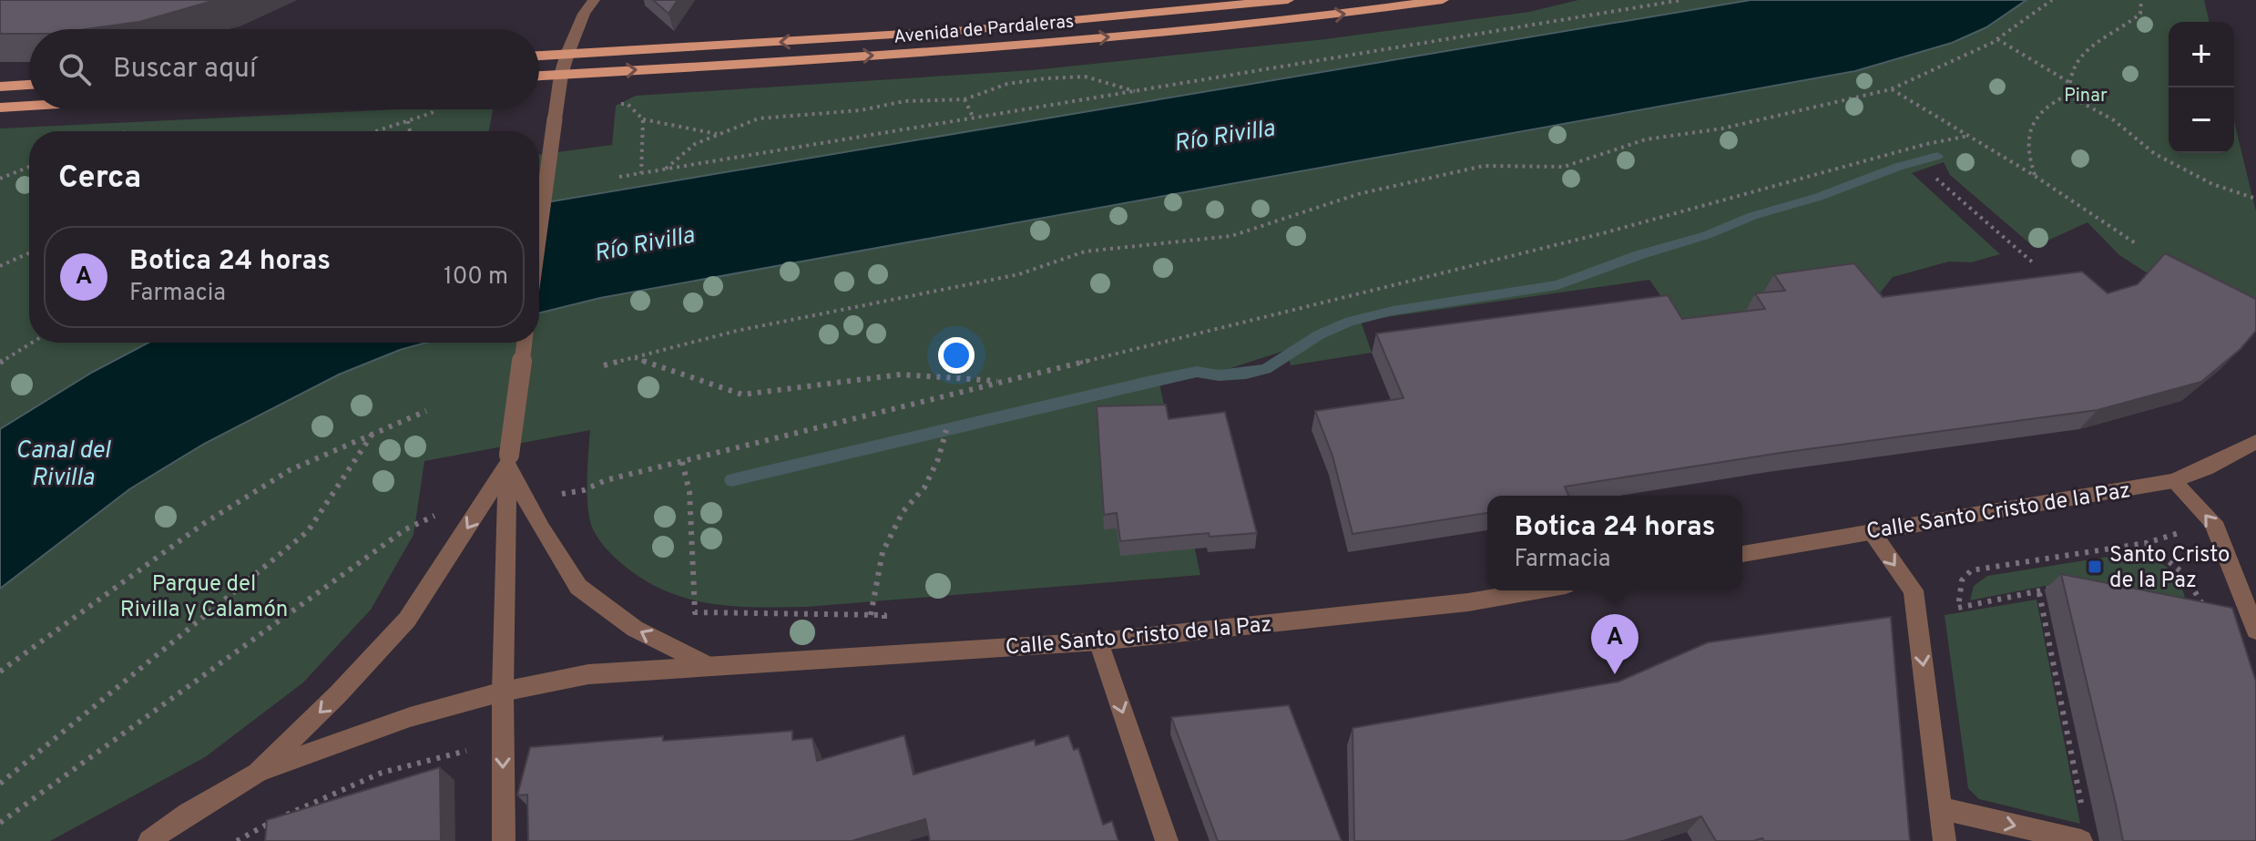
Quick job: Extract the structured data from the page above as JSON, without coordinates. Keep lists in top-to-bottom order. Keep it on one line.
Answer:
{"streets":{"main road":["Avenida de Pardaleras"],"street":["Calle Santo Cristo de la Paz"]},"water":["Río Rivilla","Canal del Rivilla"],"parks":["Pinar","Parque del Rivilla y Calamón"],"places":{"transit":["Santo Cristo de la Paz"]},"page":{"map_buttons":["+","−"],"search":"Buscar aquí","heading":"Cerca","list":[{"mark":"A","name":"Botica 24 horas","note":"Farmacia","value":"100 m"}],"popup":["Botica 24 horas","Farmacia"],"pins":"A"}}
